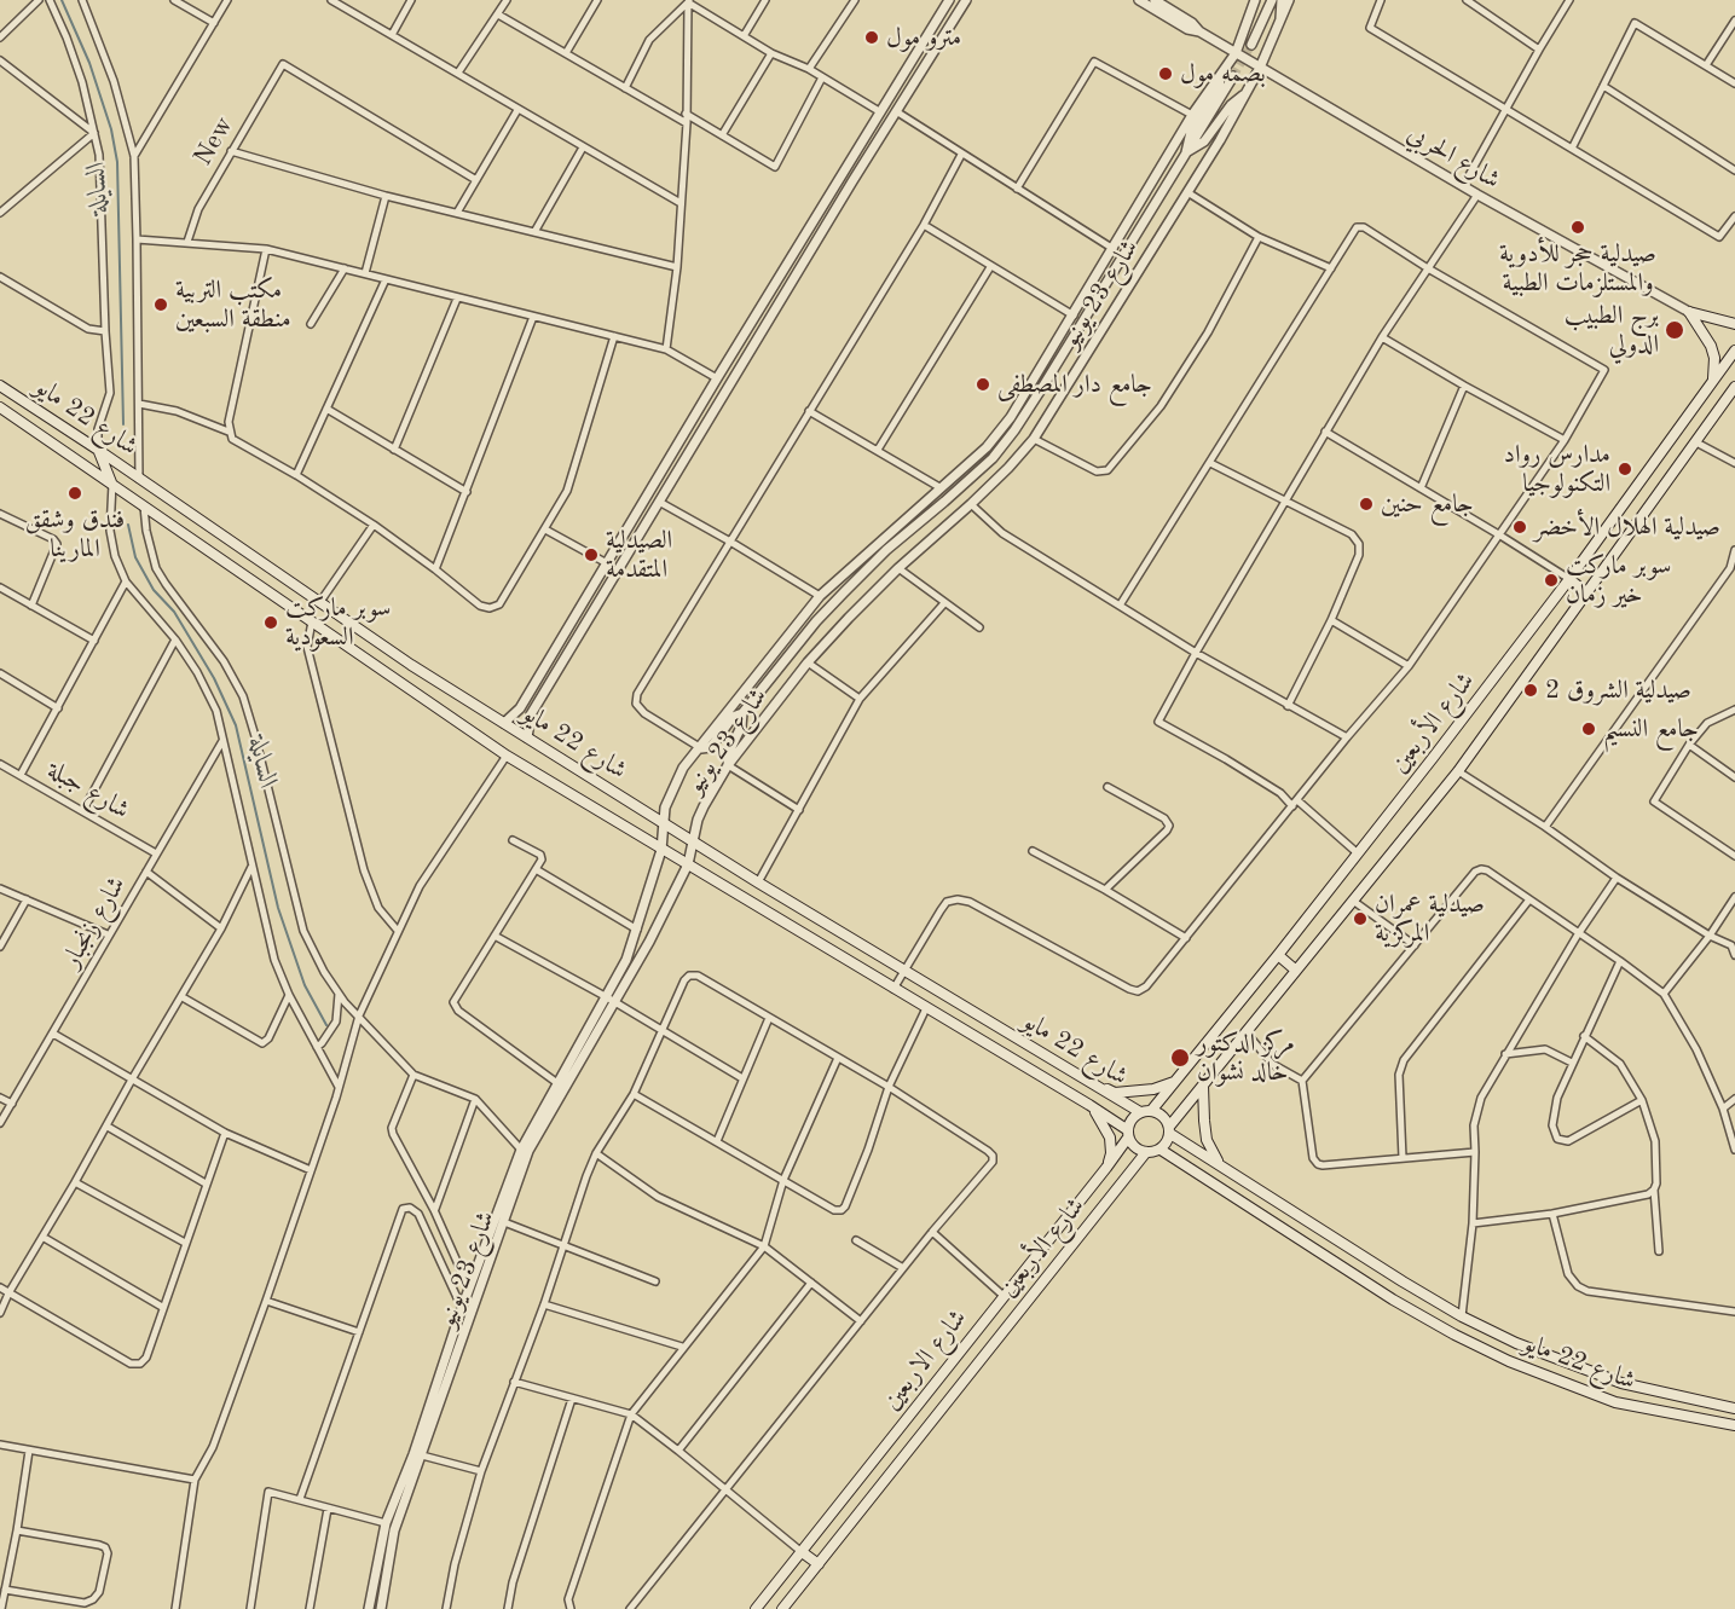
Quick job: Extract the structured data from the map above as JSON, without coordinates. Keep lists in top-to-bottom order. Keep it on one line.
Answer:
{"streets":{"main road":["شارع 22 مايو","شارع الأربعين","شارع الاربعين"],"street":["New","شارع الحربي","شارع 23 يونيو","شارع جبلة","شارع زنجبار"]},"crossings":[["شارع الحربي","شارع 23 يونيو"],["شارع 23 يونيو","شارع 22 مايو"],["شارع 22 مايو","شارع الأربعين"],["شارع 22 مايو","شارع الاربعين"],["شارع الأربعين","شارع الاربعين"],["شارع جبلة","شارع زنجبار"]],"water":["السايلة"],"places":["مترو مول","بصمه مول","صيدلية حجر للأدوية والمستلزمات الطبية","مكتب التربية منطقة السبعين","برج الطبيب الدولي","جامع دار المصطفى","مدارس رواد التكنولوجيا","فندق وشقق المارينا","جامع حنين","صيدلية الهلال الأخضر","الصيدلية المتقدمة","سوبر ماركت خير زمان","سوبر ماركت السعودية","صيدلية الشروق 2","جامع النسيم","صيدلية عمران المركزية","مركز الدكتور خالد نشوان"]}
